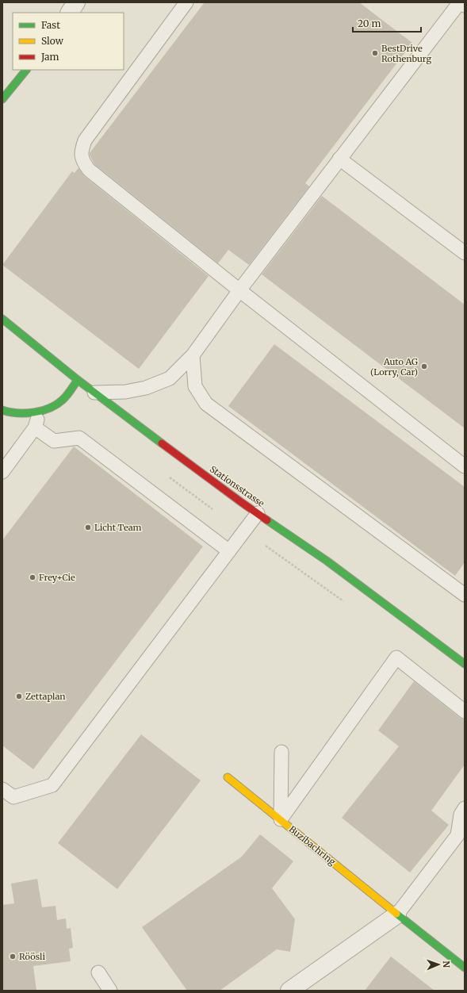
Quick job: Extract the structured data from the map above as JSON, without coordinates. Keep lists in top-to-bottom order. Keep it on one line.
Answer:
{"streets":{"main road":["Stationsstrasse","Buzibachring"]},"places":["BestDrive Rothenburg","Auto AG (Lorry, Car)","Licht Team","Frey+Cie","Zettaplan","Röösli"],"legend":["Fast","Slow","Jam"],"scale_bar":"20 m","north":"right"}
